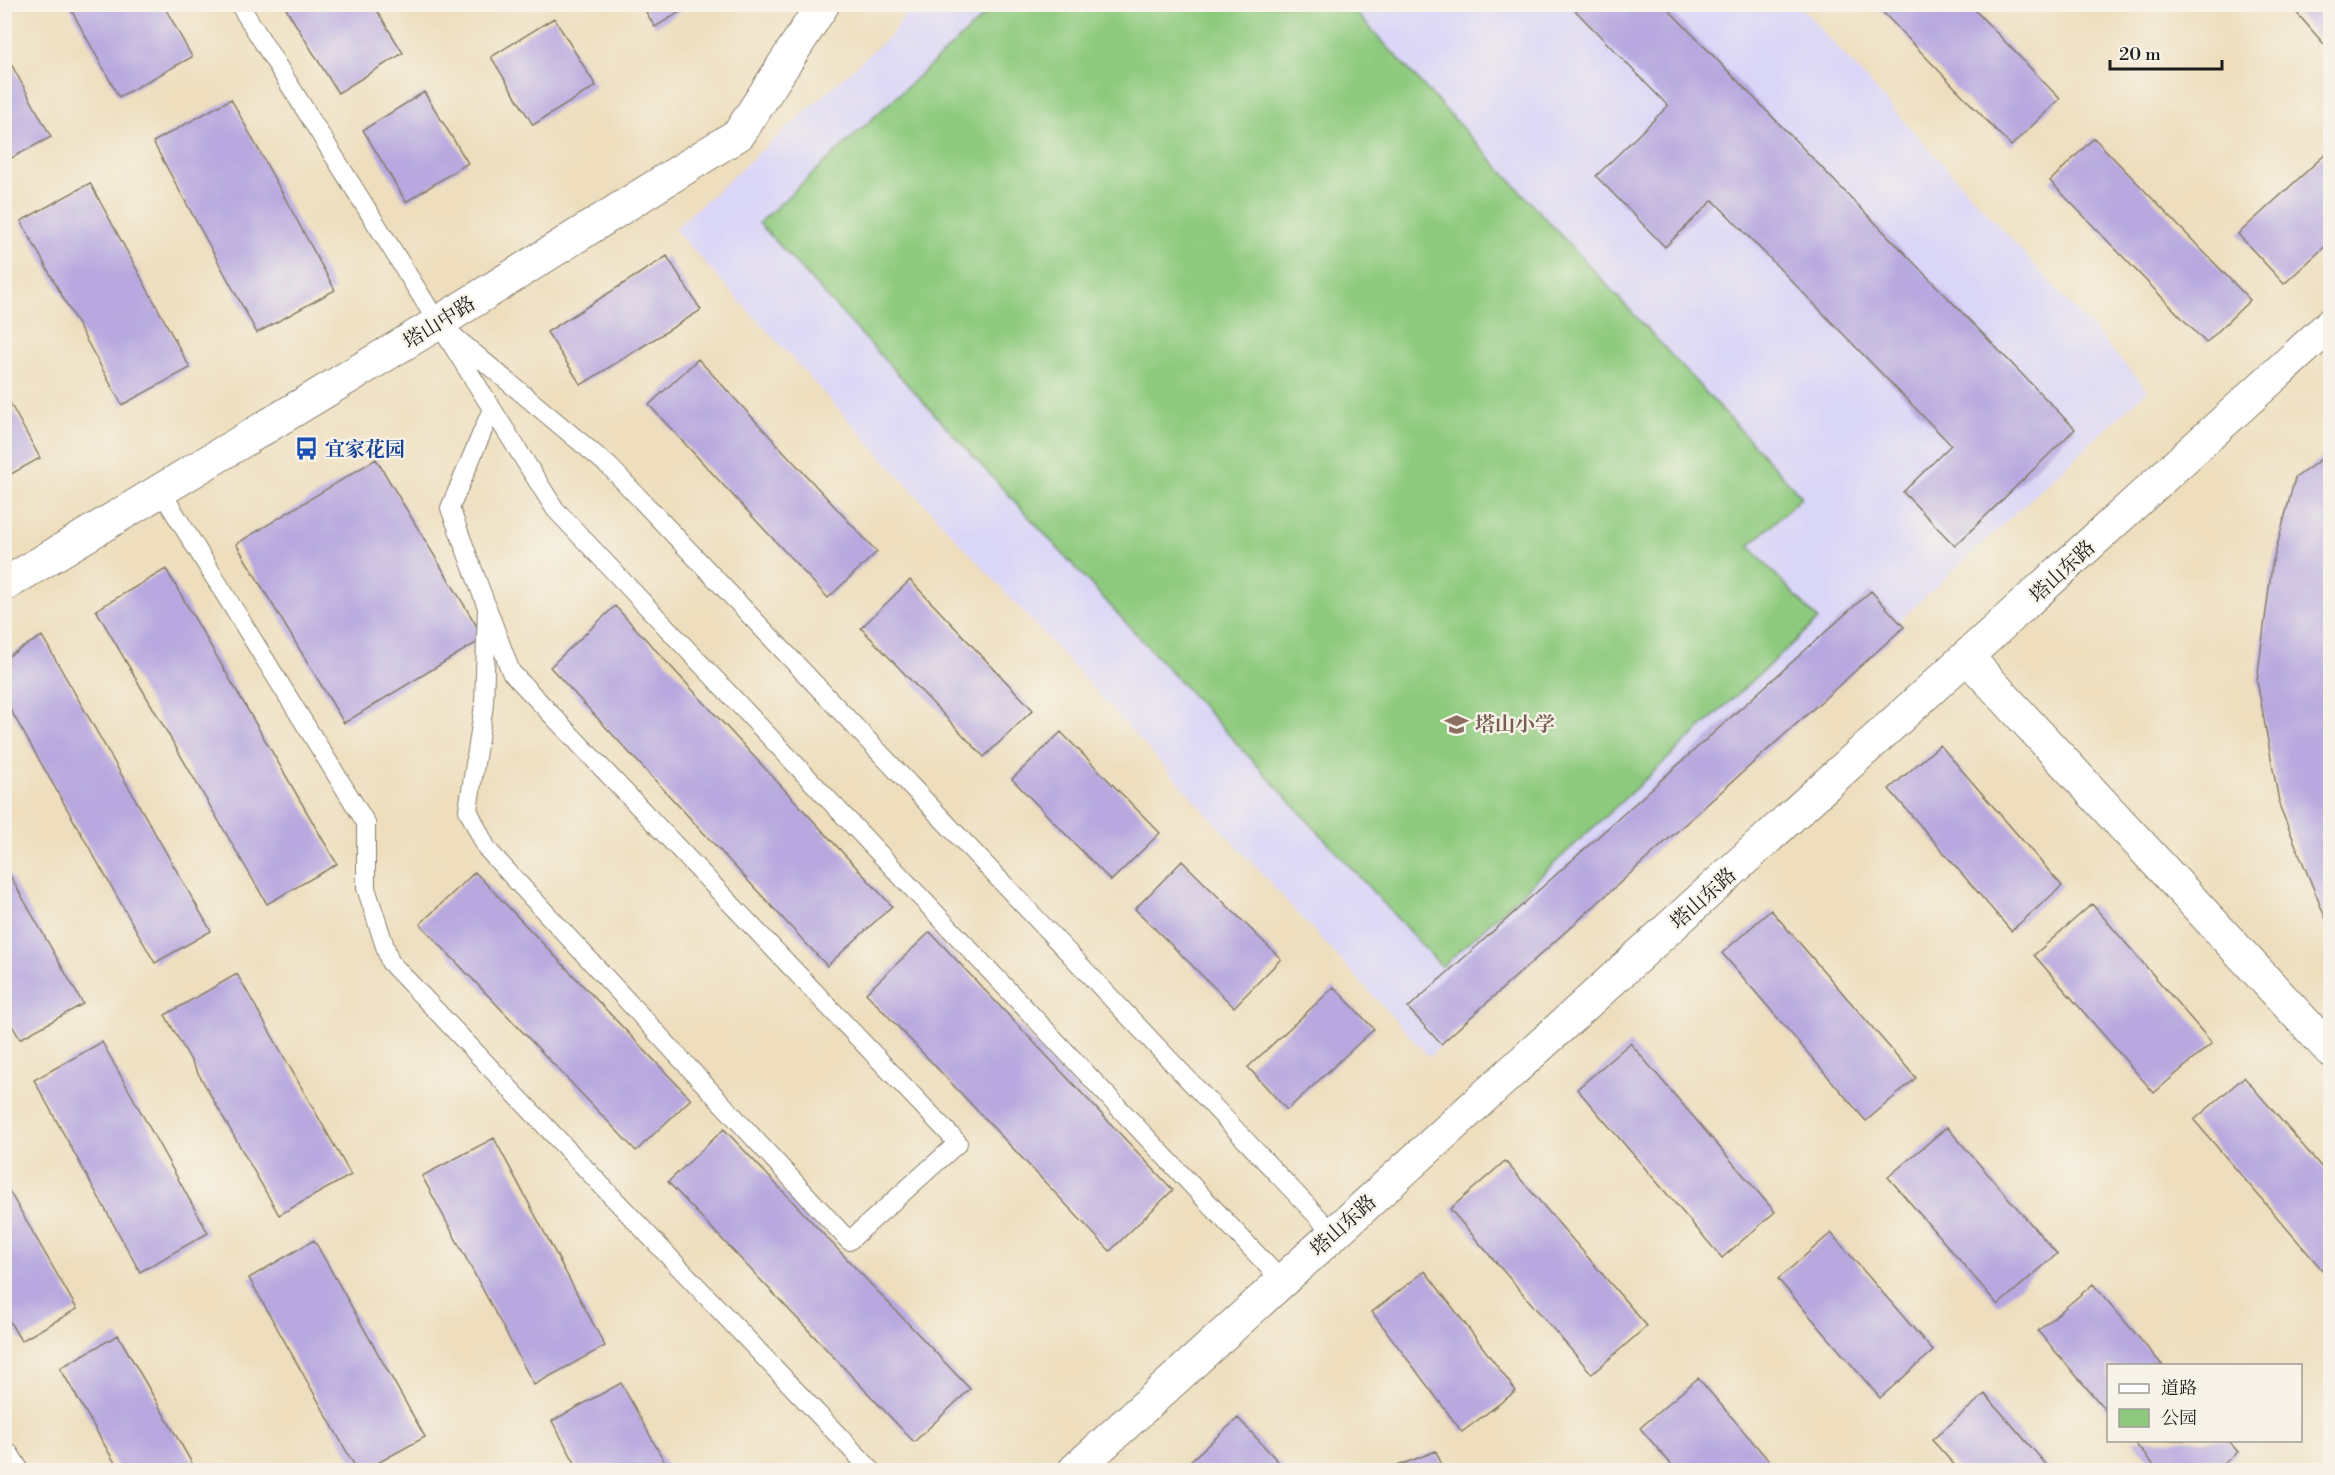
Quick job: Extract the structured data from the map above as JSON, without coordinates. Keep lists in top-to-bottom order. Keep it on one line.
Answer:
{"streets":{"street":["塔山中路","塔山东路"]},"places":{"bus stop":["宜家花园"],"school or university":["塔山小学"]},"legend":["道路","公园"],"scale_bar":"20 m"}
